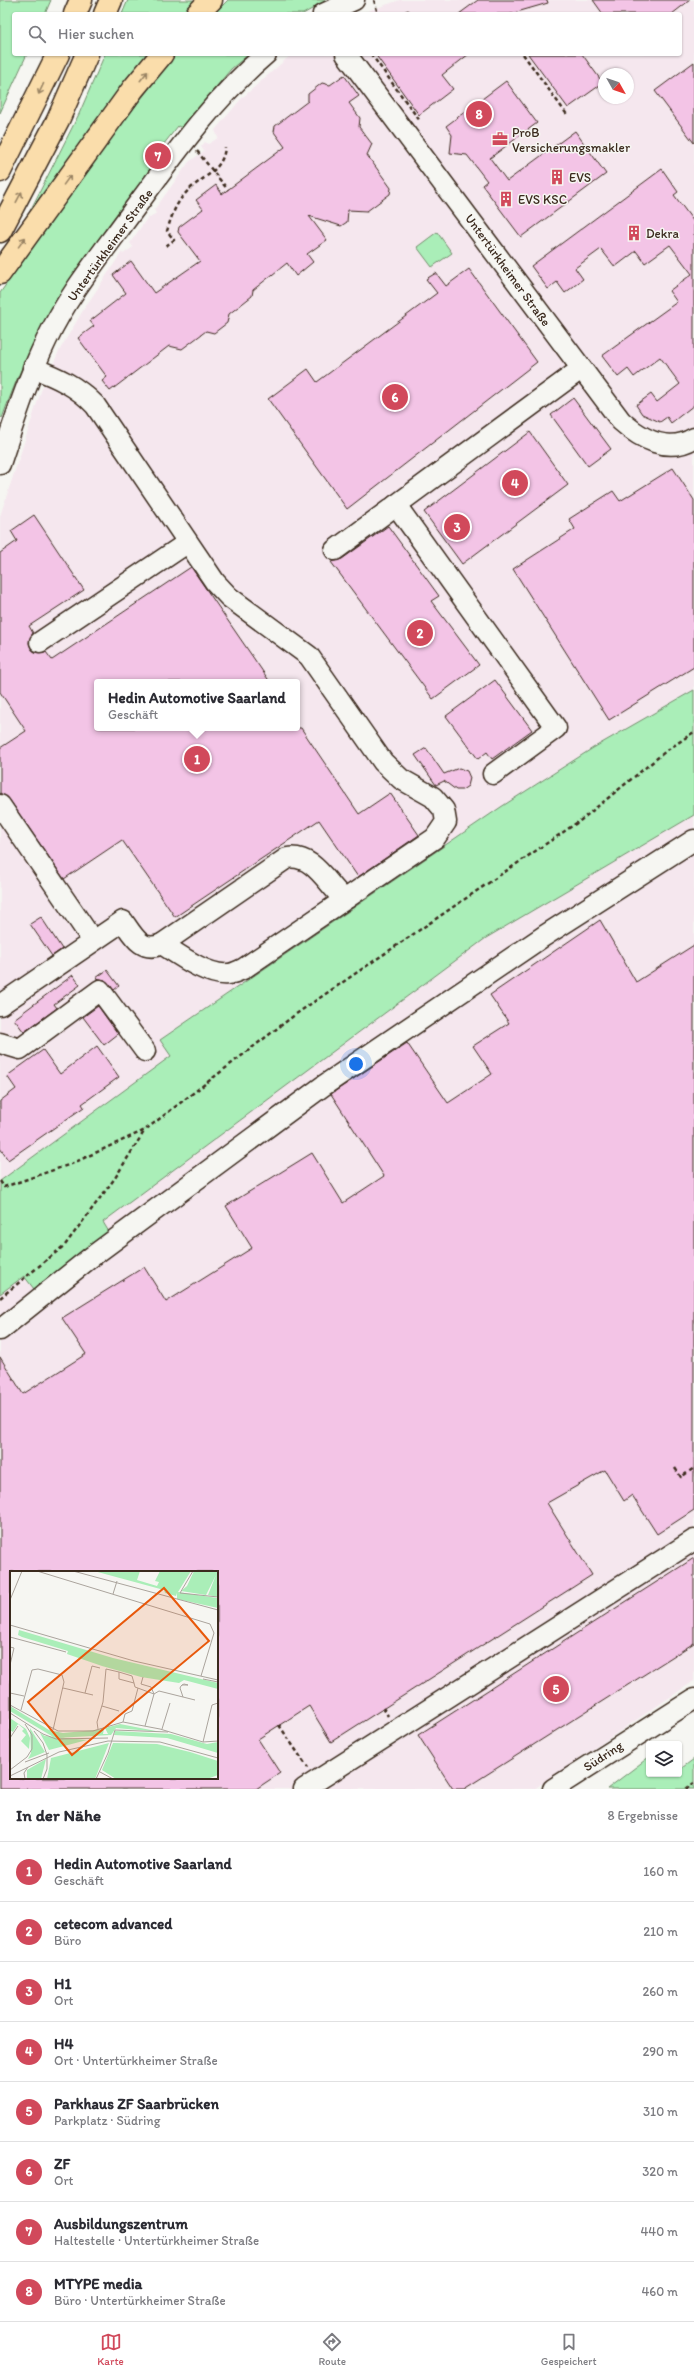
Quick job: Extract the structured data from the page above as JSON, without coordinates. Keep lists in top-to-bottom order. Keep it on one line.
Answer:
{"streets":{"street":["Untertürkheimer Straße","Südring"]},"places":{"office":["ProB Versicherungsmakler"],"building":["EVS","EVS KSC","Dekra"]},"north":"bottom right","page":{"search":"Hier suchen","pins":["8","7","6","4","3","2","1","5"],"popup":["Hedin Automotive Saarland","Geschäft"],"heading":["In der Nähe","8 Ergebnisse"],"list":[{"mark":"1","name":"Hedin Automotive Saarland","note":"Geschäft","value":"160 m"},{"mark":"2","name":"cetecom advanced","note":"Büro","value":"210 m"},{"mark":"3","name":"H1","note":"Ort","value":"260 m"},{"mark":"4","name":"H4","note":"Ort · Untertürkheimer Straße","value":"290 m"},{"mark":"5","name":"Parkhaus ZF Saarbrücken","note":"Parkplatz · Südring","value":"310 m"},{"mark":"6","name":"ZF","note":"Ort","value":"320 m"},{"mark":"7","name":"Ausbildungszentrum","note":"Haltestelle · Untertürkheimer Straße","value":"440 m"},{"mark":"8","name":"MTYPE media","note":"Büro · Untertürkheimer Straße","value":"460 m"}],"nav":["Karte","Route","Gespeichert"]}}
